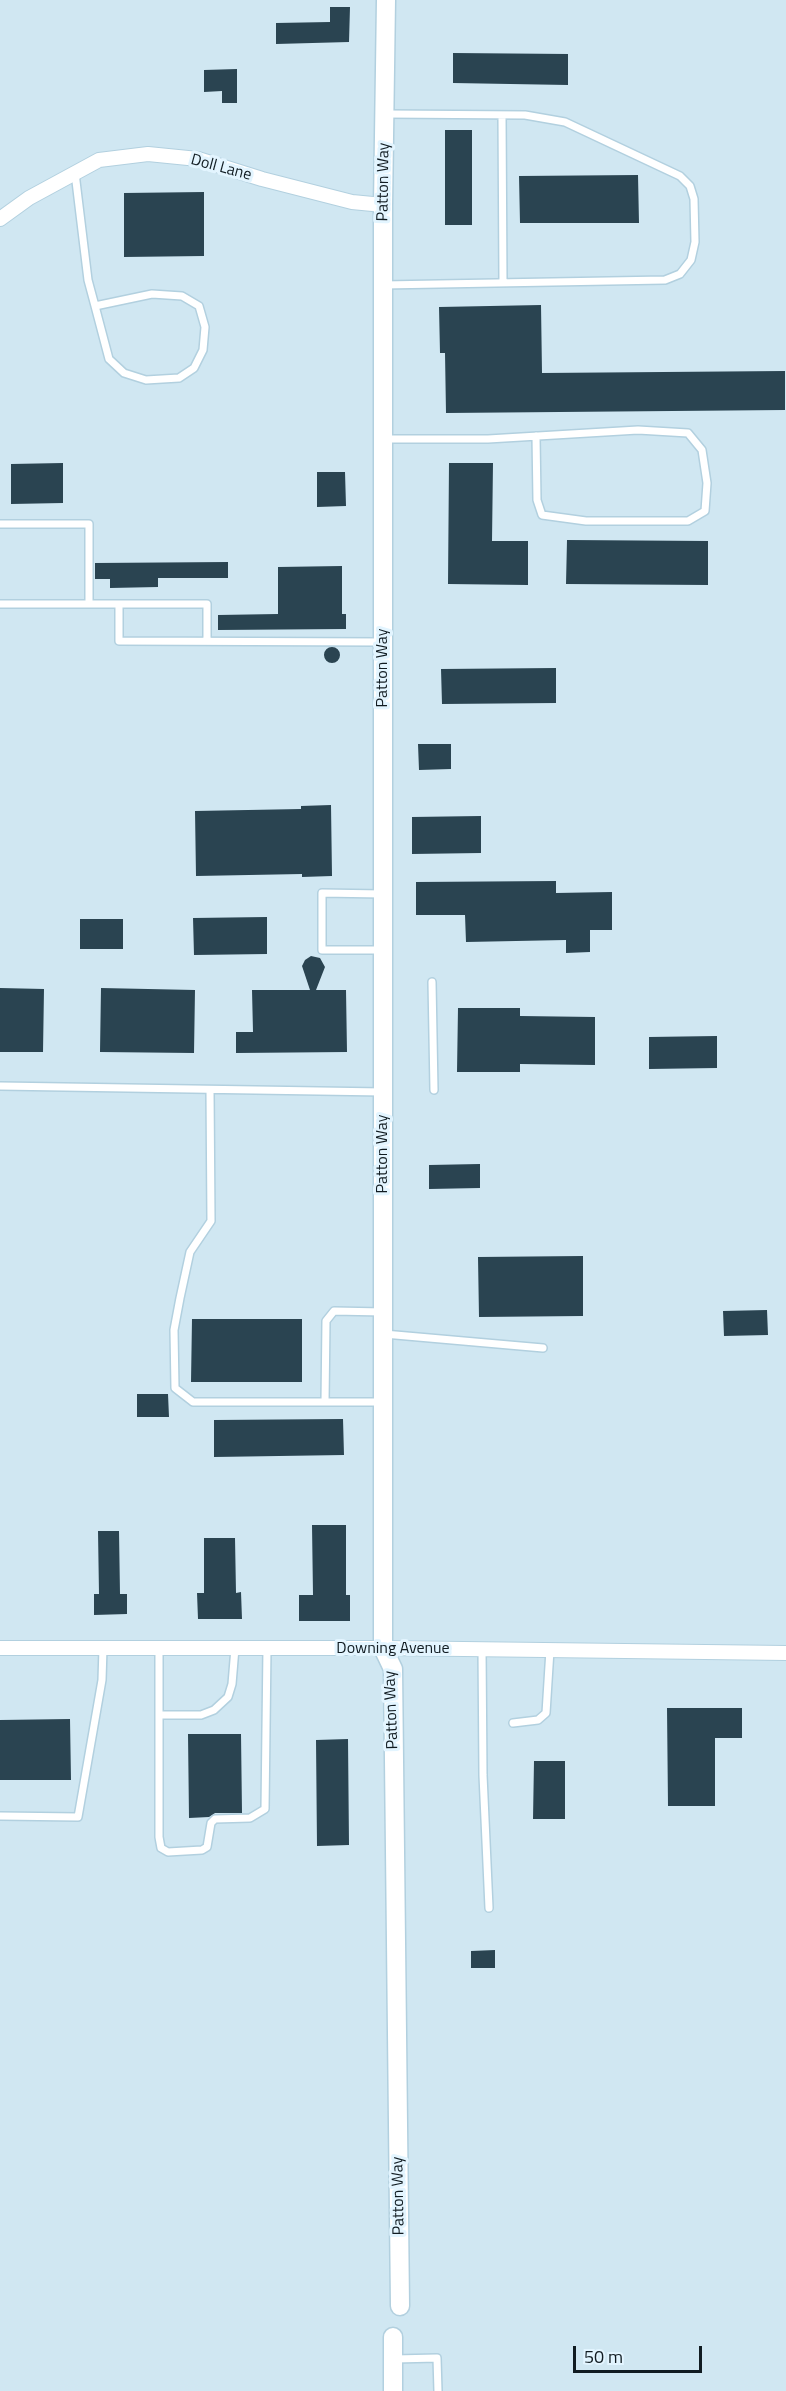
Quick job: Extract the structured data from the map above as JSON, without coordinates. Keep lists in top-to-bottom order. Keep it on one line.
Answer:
{"streets":{"street":["Doll Lane","Patton Way","Downing Avenue"]},"crossings":[["Doll Lane","Patton Way"],["Patton Way","Downing Avenue"]],"scale_bar":"50 m"}
